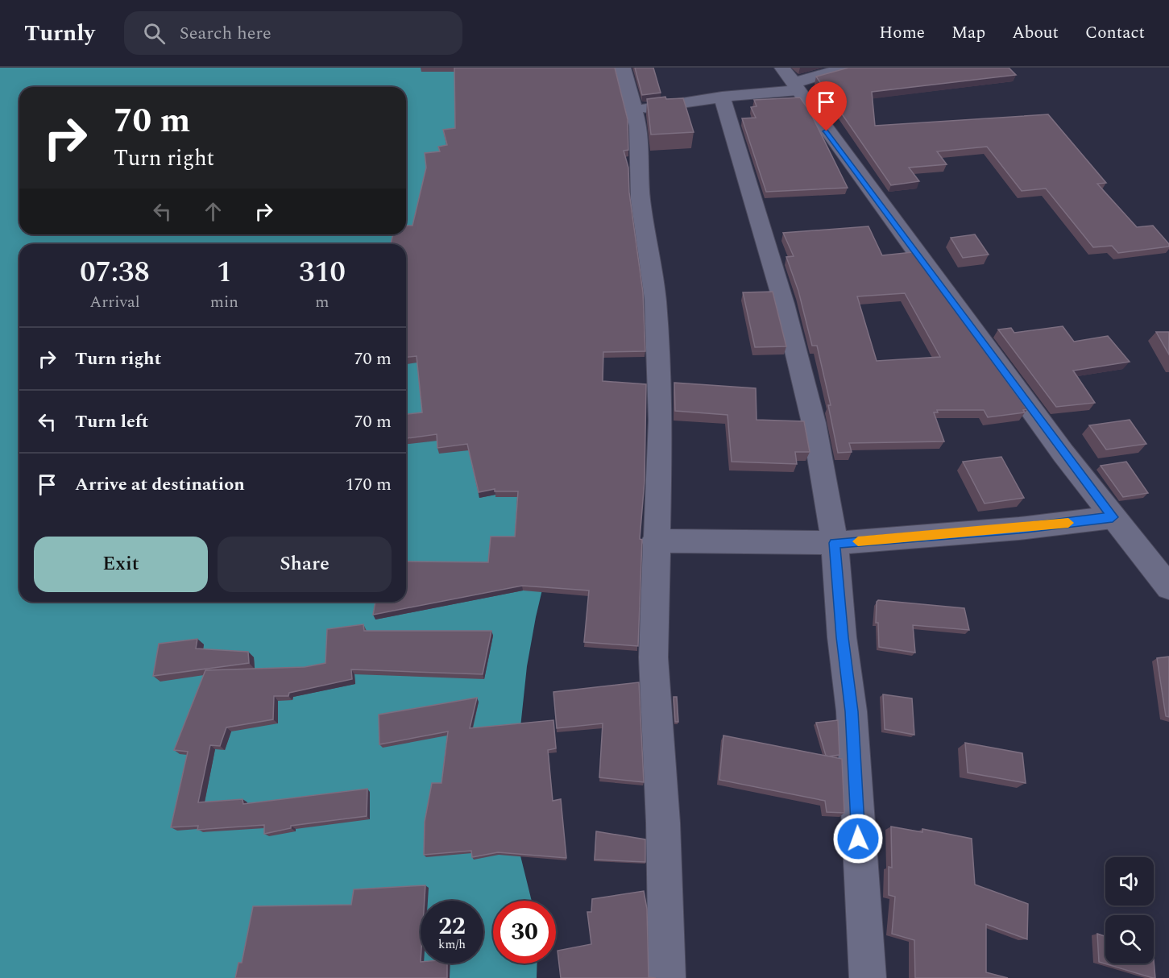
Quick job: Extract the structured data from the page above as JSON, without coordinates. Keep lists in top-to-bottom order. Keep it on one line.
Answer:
{"page":{"header":"Turnly","search":"Search here","nav":["Home","Map","About","Contact"],"turn":["70 m","Turn right"],"eta":["07:38","Arrival","1","min","310","m"],"list":[{"name":"Turn right","value":"70 m"},{"name":"Turn left","value":"70 m"},{"name":"Arrive at destination","value":"170 m"}],"buttons":["Exit","Share"],"speed":"22 km/h","limit":"30"}}
